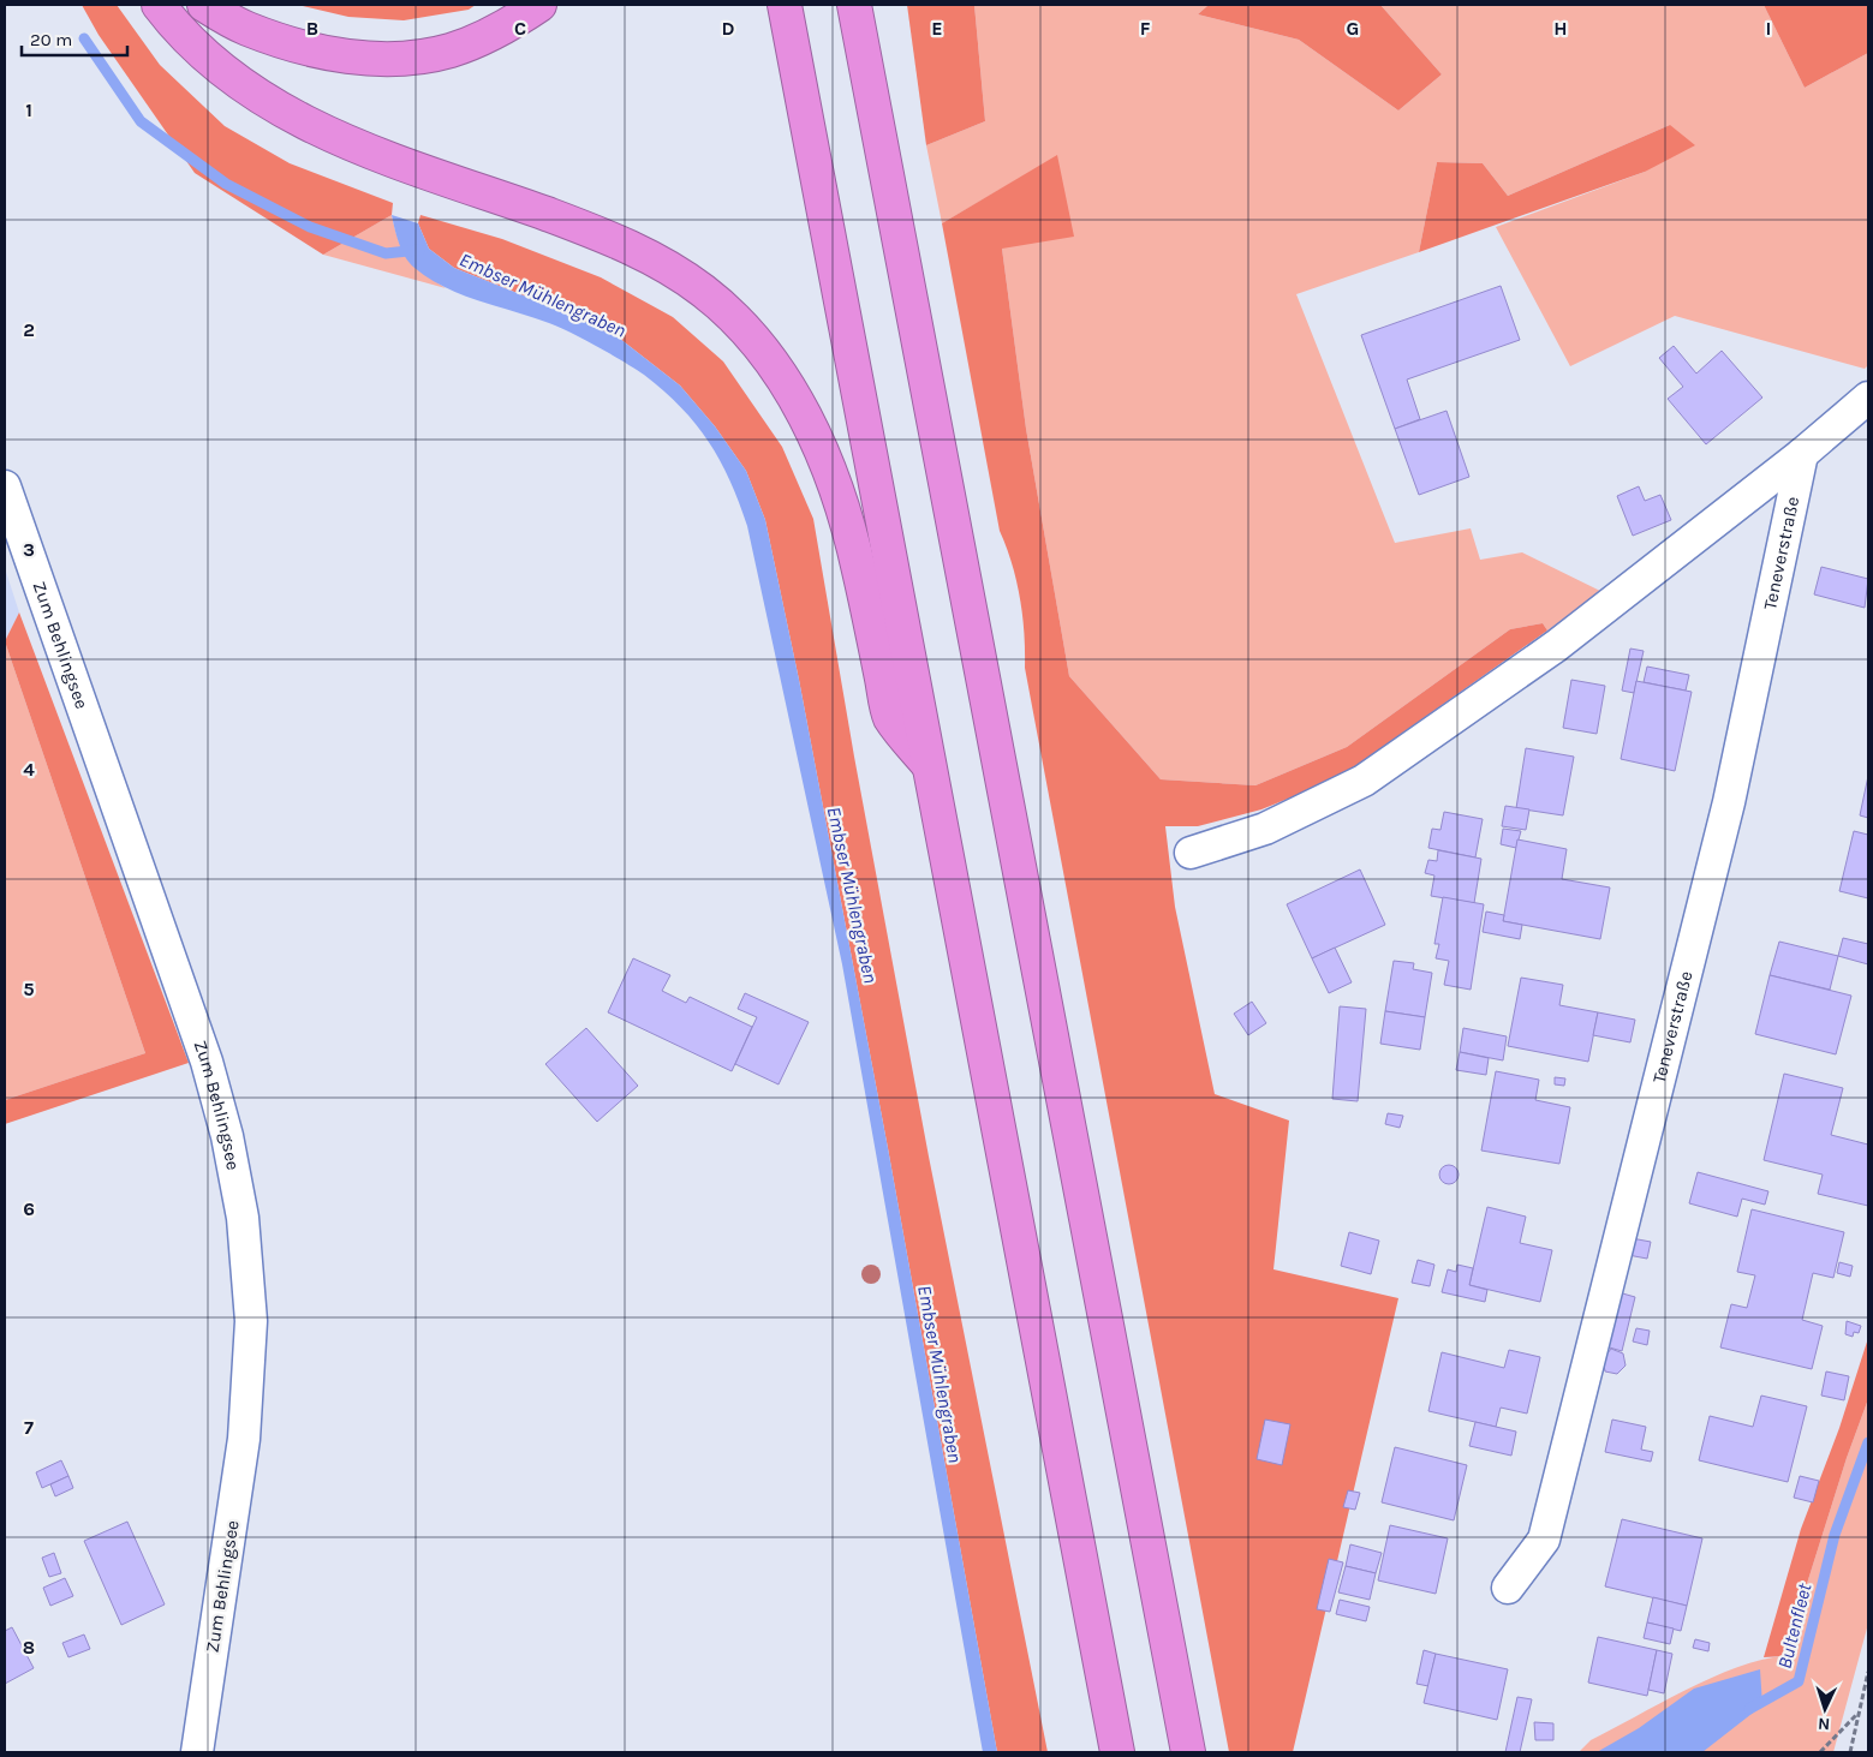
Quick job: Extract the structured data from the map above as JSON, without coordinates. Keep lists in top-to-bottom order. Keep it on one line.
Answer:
{"streets":{"street":["Teneverstraße","Zum Behlingsee"]},"water":["Embser Mühlengraben","Bultenfleet"],"scale_bar":"20 m","north":"bottom","grid":{"columns":["B","C","D","E","F","G","H","I"],"rows":["1","2","3","4","5","6","7","8"]}}
